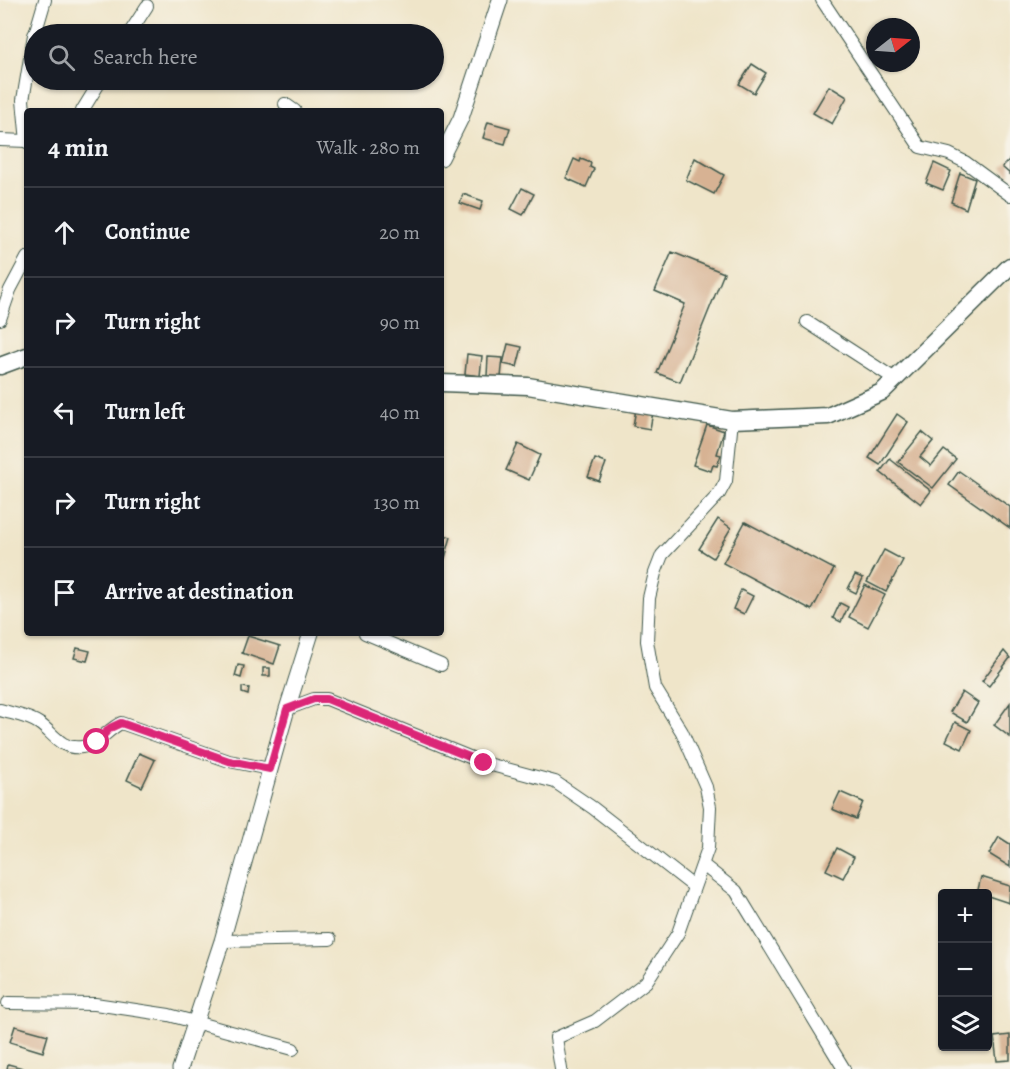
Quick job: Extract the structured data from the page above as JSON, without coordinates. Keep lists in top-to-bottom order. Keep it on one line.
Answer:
{"north":"right","page":{"search":"Search here","heading":["4 min","Walk · 280 m"],"list":[["Continue","20 m"],["Turn right","90 m"],["Turn left","40 m"],["Turn right","130 m"],"Arrive at destination"],"map_buttons":["+","−"]}}
